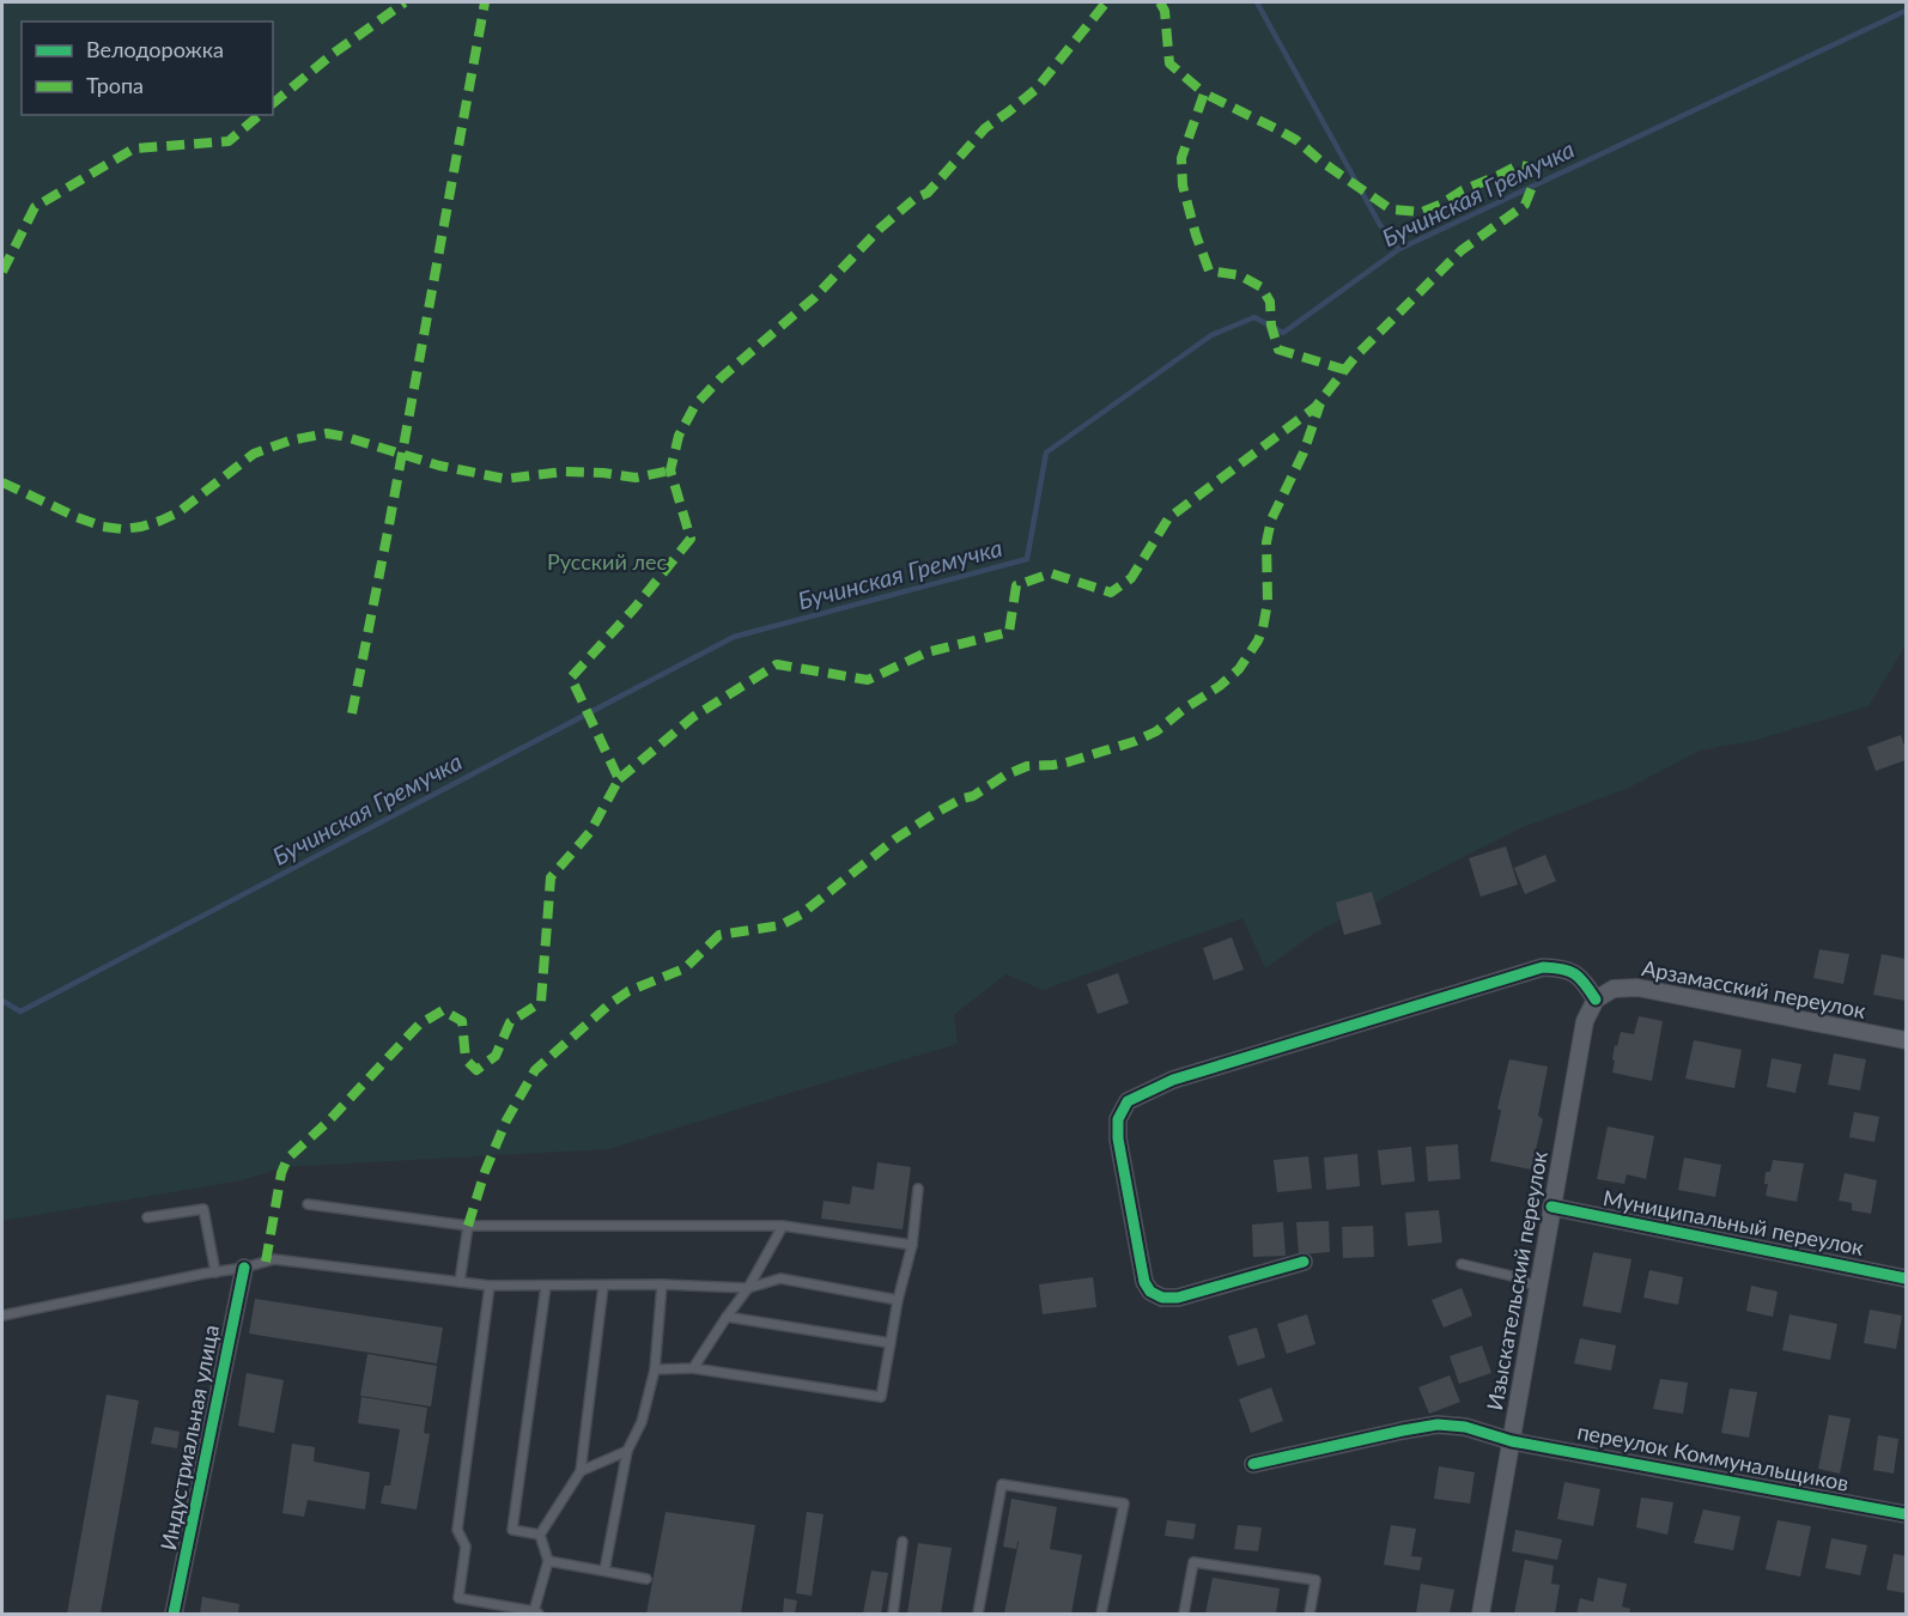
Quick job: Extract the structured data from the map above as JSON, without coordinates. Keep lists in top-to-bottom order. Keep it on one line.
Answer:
{"streets":{"street":["Арзамасский переулок","Муниципальный переулок","Изыскательский переулок","Индустриальная улица","переулок Коммунальщиков"]},"crossings":[["Арзамасский переулок","Изыскательский переулок"],["Муниципальный переулок","Изыскательский переулок"],["Изыскательский переулок","переулок Коммунальщиков"]],"water":["Бучинская Гремучка"],"parks":["Русский лес"],"legend":["Велодорожка","Тропа"]}
